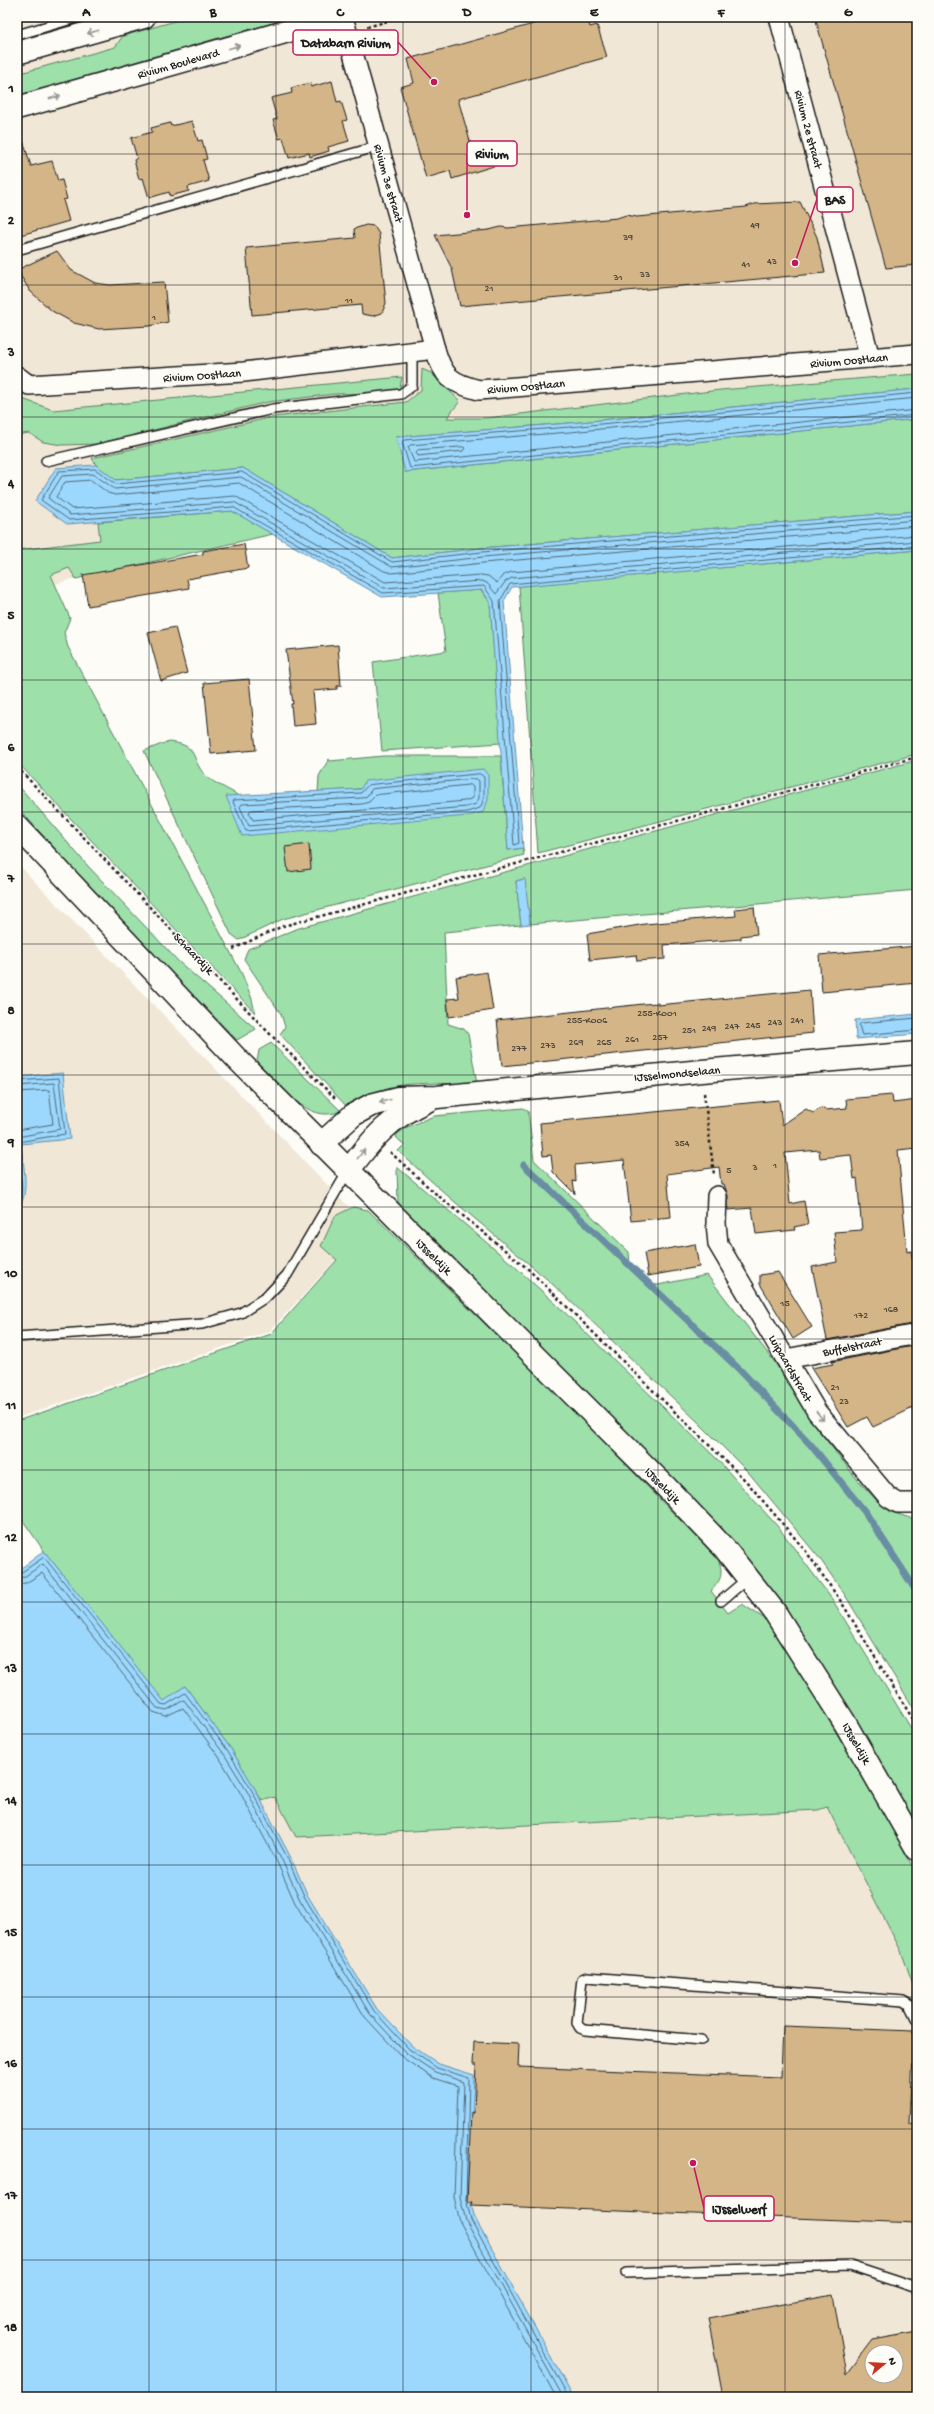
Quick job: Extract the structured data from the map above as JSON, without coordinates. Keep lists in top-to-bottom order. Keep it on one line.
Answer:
{"streets":{"street":["Rivium Boulevard","Rivium 2e straat","Rivium 3e straat","Rivium Oostlaan","IJsselmondselaan","IJsseldijk","Buffelstraat","Luipaardstraat"],"path":["Schaardijk"]},"crossings":[["Rivium 2e straat","Rivium Oostlaan"],["Rivium 3e straat","Rivium Oostlaan"],["Schaardijk","IJsselmondselaan"],["IJsselmondselaan","IJsseldijk"],["Buffelstraat","Luipaardstraat"]],"one_way":["Luipaardstraat"],"places":["Databarn Rivium","Rivium","BAS","IJsselwerf"],"house_numbers":["49","39","43","41","33","31","21","11","1","255-K001","255-K006","241","243","245","247","249","251","257","261","269","265","273","277","354","1","3","5","15","168","172","21","23"],"north":"right","grid":{"columns":["A","B","C","D","E","F","G"],"rows":["1","2","3","4","5","6","7","8","9","10","11","12","13","14","15","16","17","18"]}}
